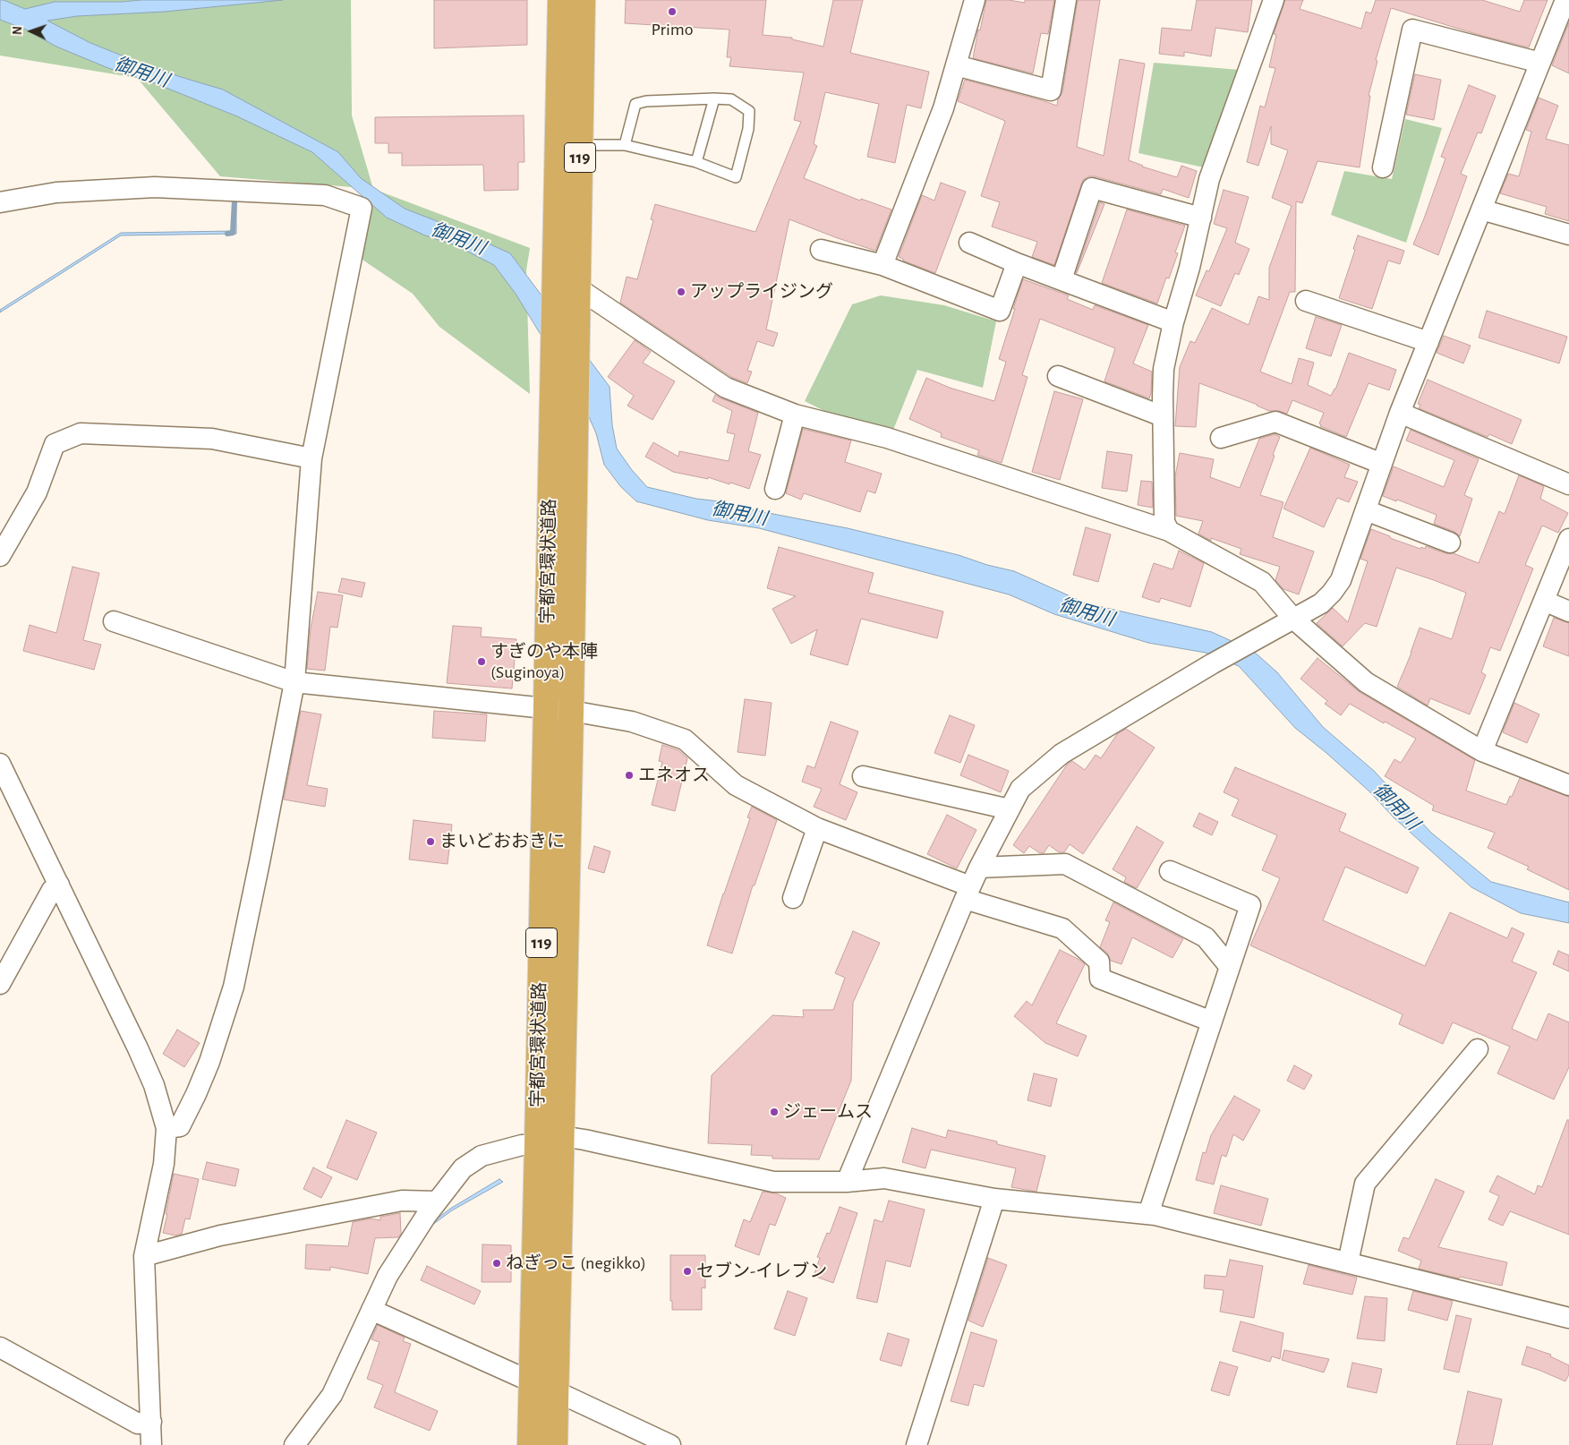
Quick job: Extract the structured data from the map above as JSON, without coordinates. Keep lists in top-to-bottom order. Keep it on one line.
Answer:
{"streets":{"highway":["119","宇都宮環状道路"]},"crossings":[["119","宇都宮環状道路"]],"water":["御用川"],"places":["Primo","アップライジング","すぎのや本陣 (Suginoya)","エネオス","まいどおおきに","ジェームス","ねぎっこ (negikko)","セブン-イレブン"],"north":"left"}
